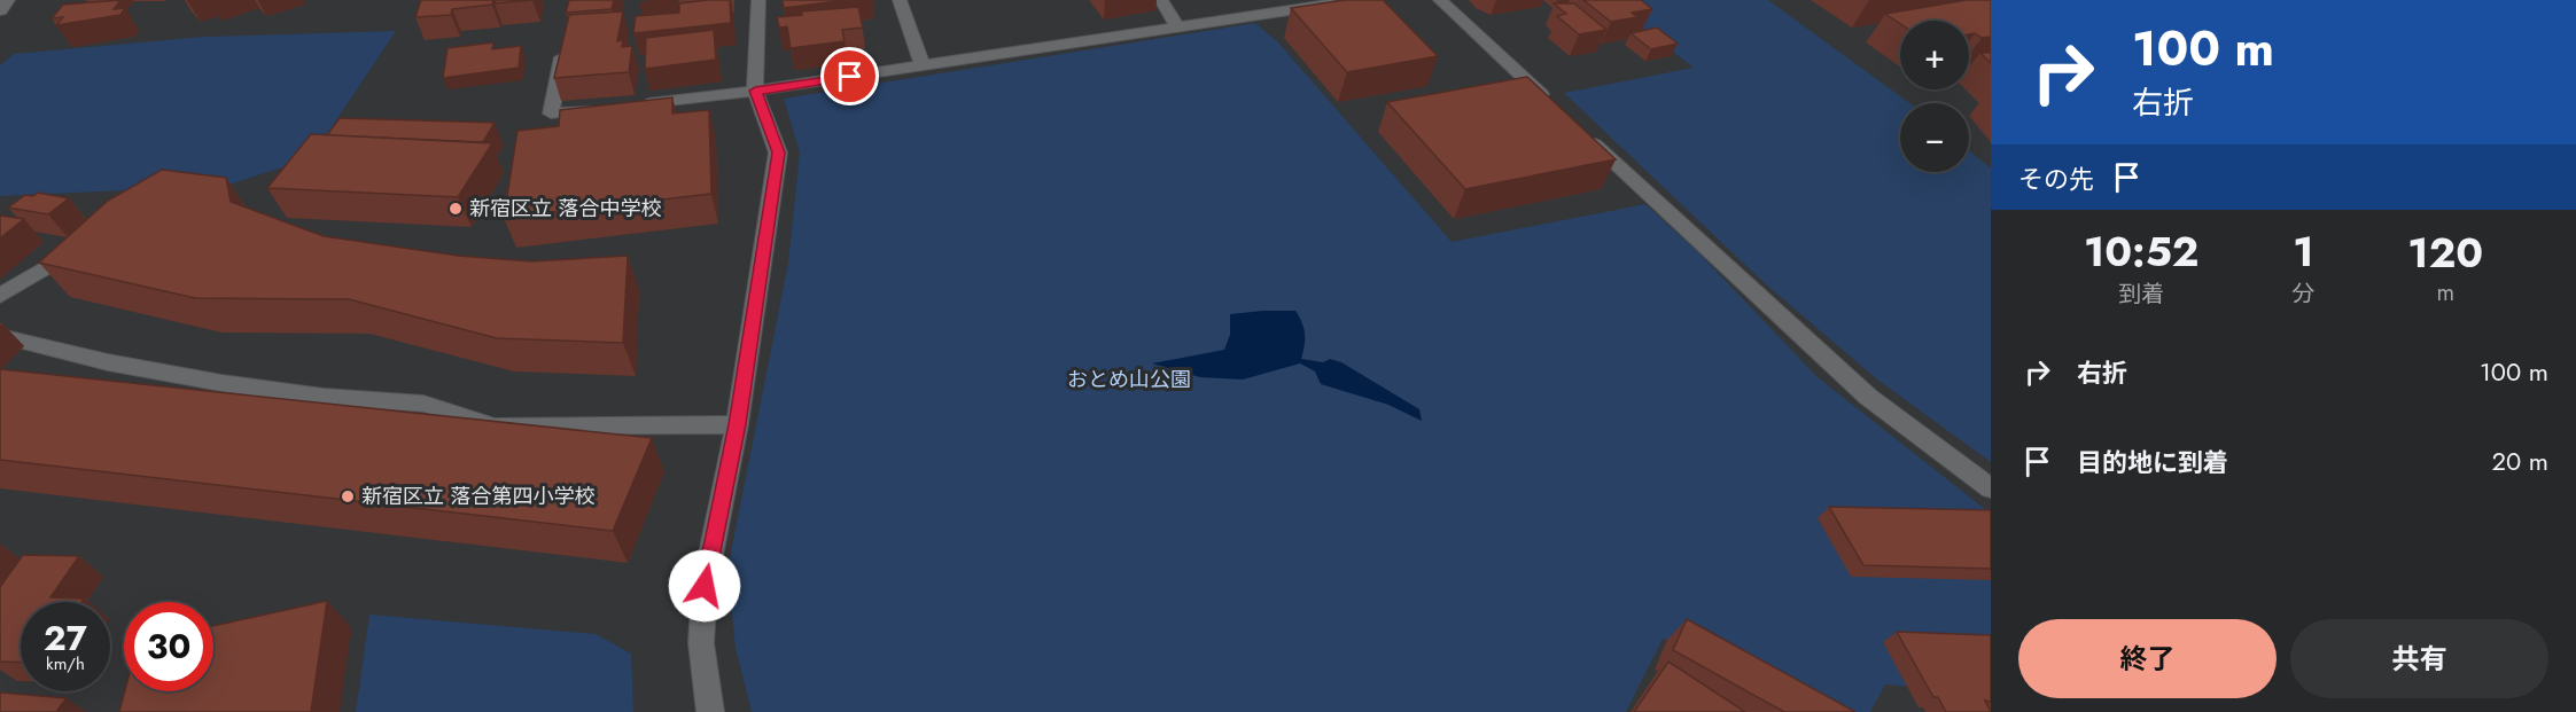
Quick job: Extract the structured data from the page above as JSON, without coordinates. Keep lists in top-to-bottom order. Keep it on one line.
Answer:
{"parks":["おとめ山公園"],"places":["新宿区立 落合中学校","新宿区立 落合第四小学校"],"page":{"turn":["100 m","右折"],"map_buttons":["+","−"],"then":"その先","eta":["10:52","到着","1","分","120","m"],"list":[{"name":"右折","value":"100 m"},{"name":"目的地に到着","value":"20 m"}],"speed":"27 km/h","limit":"30","buttons":["終了","共有"]}}
